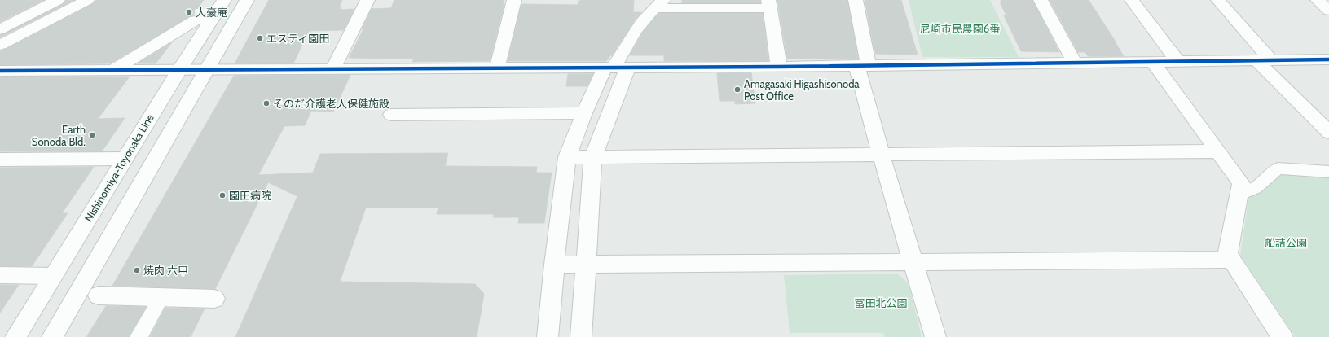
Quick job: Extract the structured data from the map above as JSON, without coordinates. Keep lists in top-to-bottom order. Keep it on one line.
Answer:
{"streets":{"street":["Nishinomiya-Toyonaka Line"]},"parks":["尼崎市民農園6番","船詰公園","冨田北公園"],"places":["大豪庵","エスティ園田","Amagasaki Higashisonoda Post Office","そのだ介護老人保健施設","Earth Sonoda Bld.","園田病院","焼肉 六甲"]}
